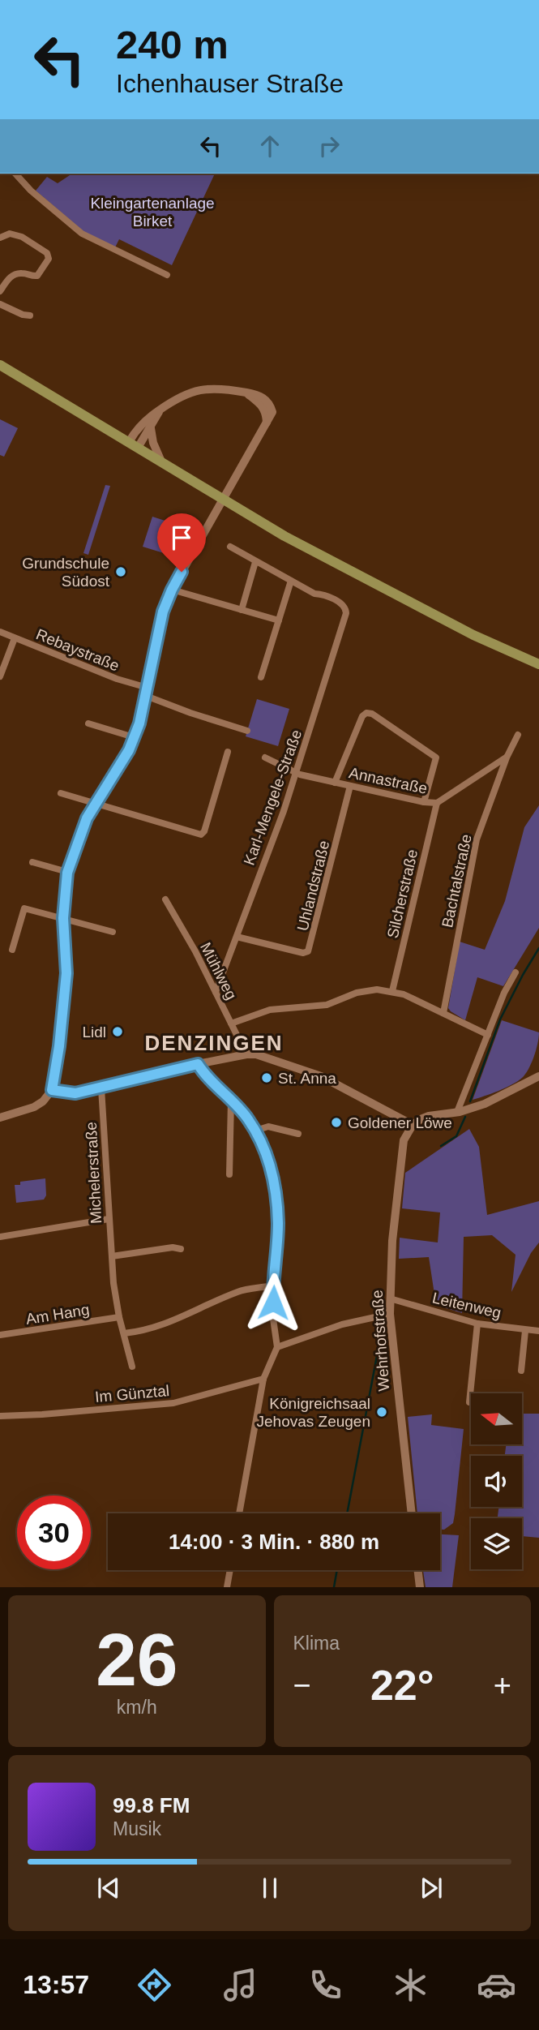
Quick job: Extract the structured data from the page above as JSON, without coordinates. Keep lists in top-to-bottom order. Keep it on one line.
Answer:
{"streets":{"street":["Rebaystraße","Annastraße","Karl-Mengele-Straße","Bachtalstraße","Uhlandstraße","Silcherstraße","Mühlweg","Michelerstraße","Leitenweg","Am Hang","Wehrhofstraße","Im Günztal"]},"crossings":[["Annastraße","Karl-Mengele-Straße"],["Annastraße","Bachtalstraße"],["Annastraße","Uhlandstraße"],["Annastraße","Silcherstraße"],["Karl-Mengele-Straße","Uhlandstraße"],["Karl-Mengele-Straße","Mühlweg"],["Michelerstraße","Am Hang"],["Leitenweg","Wehrhofstraße"]],"districts":["DENZINGEN"],"parks":["Kleingartenanlage Birket"],"places":["Grundschule Südost","Lidl","St. Anna","Goldener Löwe","Königreichsaal Jehovas Zeugen"],"north":"left","page":{"turn":["240 m","Ichenhauser Straße"],"limit":"30","trip":"14:00 · 3 Min. · 880 m","tile":[["26","km/h"],"Klima"],"heat":["−","22°","+"],"song":["99.8 FM","Musik"],"tabs":"13:57"}}
